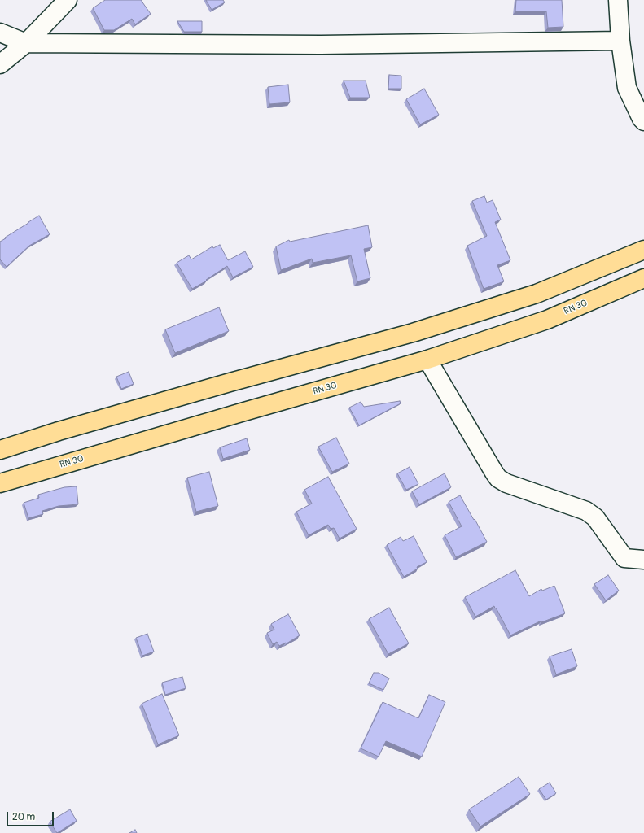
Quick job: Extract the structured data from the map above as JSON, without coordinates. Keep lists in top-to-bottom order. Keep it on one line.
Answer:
{"streets":{"main road":["RN 30"]},"scale_bar":"20 m"}
